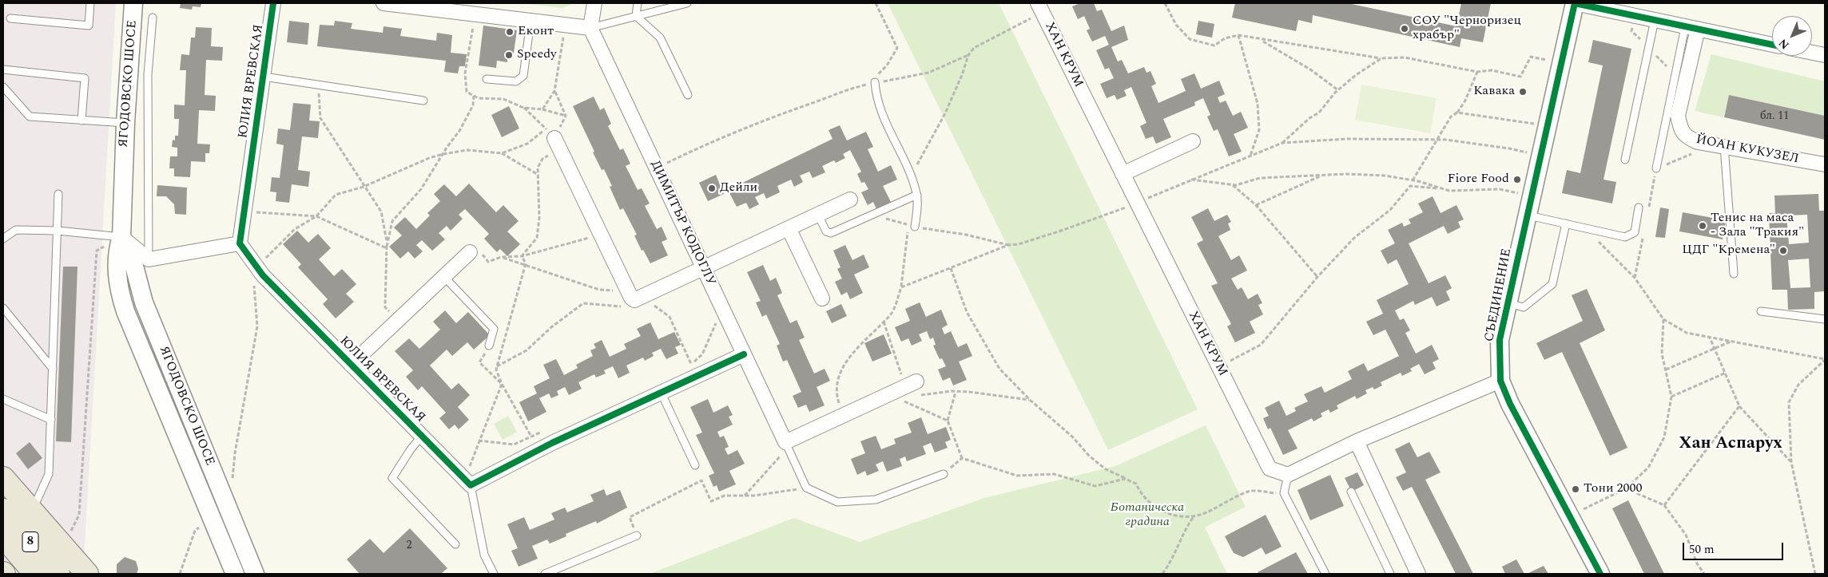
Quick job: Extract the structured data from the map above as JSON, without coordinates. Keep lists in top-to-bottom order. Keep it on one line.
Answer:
{"streets":{"main road":["8"],"street":["ХАН КРУМ","ЮЛИЯ ВРЕВСКАЯ","ЯГОДОВСКО ШОСЕ","ЙОАН КУКУЗЕЛ","ДИМИТЪР КОДОГЛУ","СЪЕДИНЕНИЕ"]},"districts":["Хан Аспарух"],"parks":["Ботаническа градина"],"places":["СОУ \"Черноризец храбър\"","Еконт","Speedy","Кавака","Fiore Food","Дейли","Тенис на маса - Зала \"Тракия\"","ЦДГ \"Кремена\"","Тони 2000"],"house_numbers":["бл. 11","2"],"scale_bar":"50 m","north":"bottom left"}
